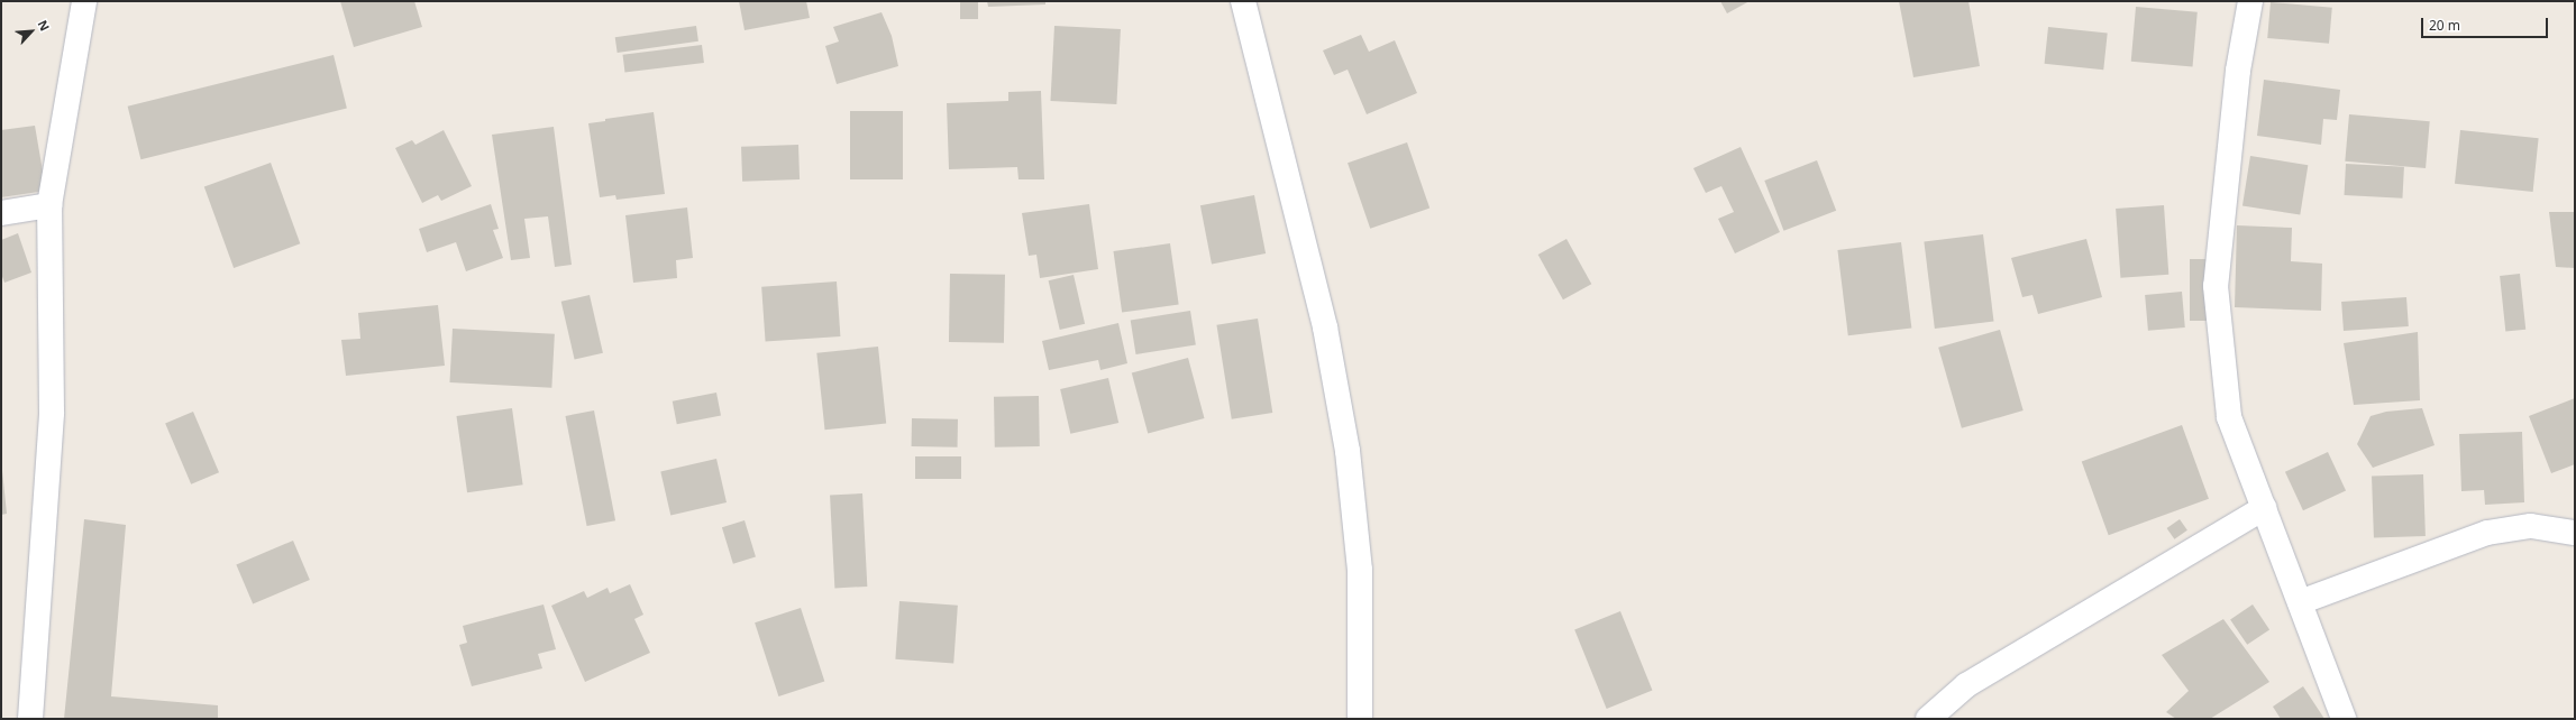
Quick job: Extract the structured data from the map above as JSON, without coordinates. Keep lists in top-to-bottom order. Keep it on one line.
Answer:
{"scale_bar":"20 m","north":"top right"}
